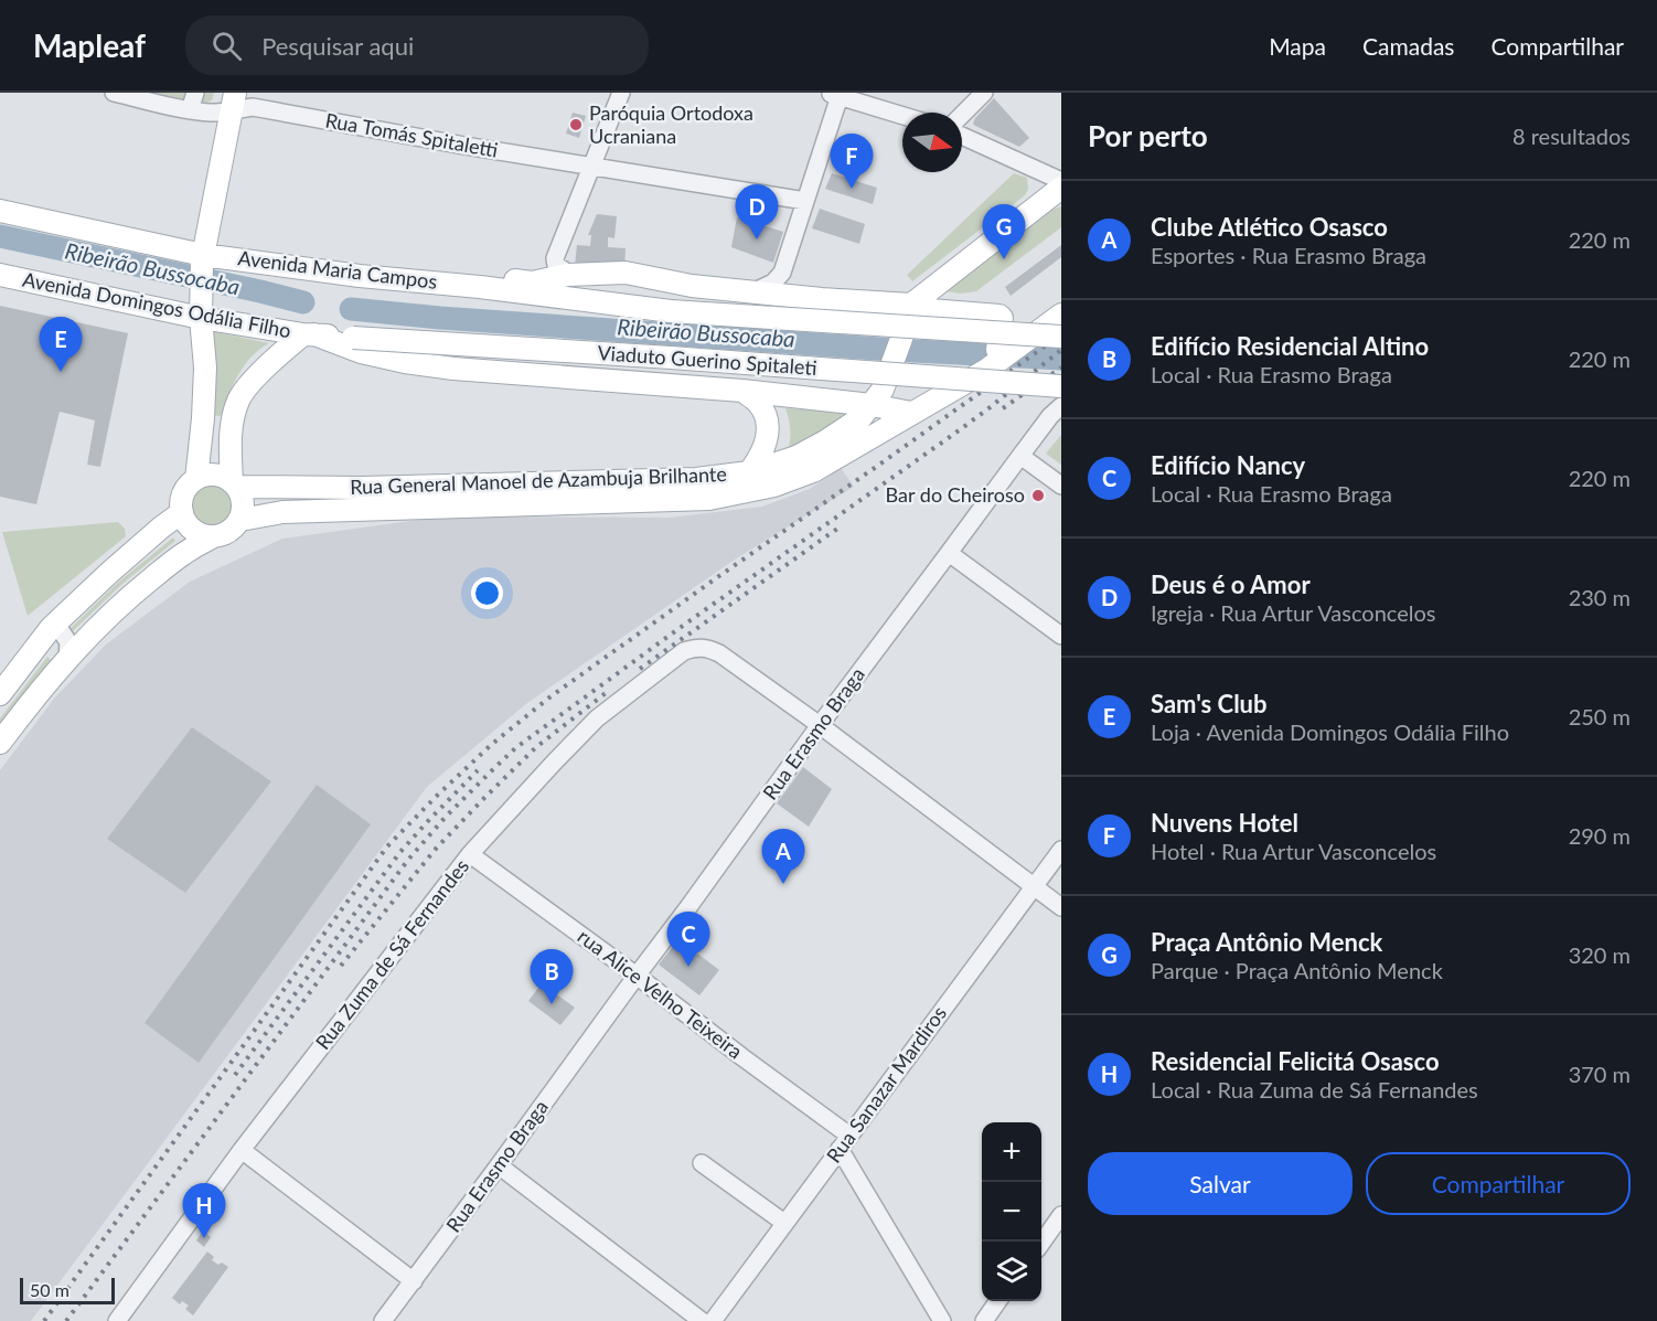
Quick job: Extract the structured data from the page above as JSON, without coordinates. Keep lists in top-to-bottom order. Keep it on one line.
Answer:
{"streets":{"main road":["Avenida Maria Campos","Avenida Domingos Odália Filho","Viaduto Guerino Spitaleti","Rua General Manoel de Azambuja Brilhante"],"street":["Rua Tomás Spitaletti","Rua Erasmo Braga","Rua Zuma de Sá Fernandes","rua Alice Velho Teixeira","Rua Sanazar Mardiros"]},"crossings":[["Avenida Maria Campos","Rua General Manoel de Azambuja Brilhante"],["Avenida Domingos Odália Filho","Viaduto Guerino Spitaleti"],["Rua Erasmo Braga","Rua Zuma de Sá Fernandes"],["Rua Erasmo Braga","rua Alice Velho Teixeira"],["Rua Zuma de Sá Fernandes","rua Alice Velho Teixeira"],["rua Alice Velho Teixeira","Rua Sanazar Mardiros"]],"water":["Ribeirão Bussocaba"],"places":["Paróquia Ortodoxa Ucraniana","Bar do Cheiroso"],"scale_bar":"50 m","north":"right","page":{"header":"Mapleaf","search":"Pesquisar aqui","nav":["Mapa","Camadas","Compartilhar"],"heading":["Por perto","8 resultados"],"pins":["F","D","G","E","A","C","B","H"],"list":[{"mark":"A","name":"Clube Atlético Osasco","note":"Esportes · Rua Erasmo Braga","value":"220 m"},{"mark":"B","name":"Edifício Residencial Altino","note":"Local · Rua Erasmo Braga","value":"220 m"},{"mark":"C","name":"Edifício Nancy","note":"Local · Rua Erasmo Braga","value":"220 m"},{"mark":"D","name":"Deus é o Amor","note":"Igreja · Rua Artur Vasconcelos","value":"230 m"},{"mark":"E","name":"Sam's Club","note":"Loja · Avenida Domingos Odália Filho","value":"250 m"},{"mark":"F","name":"Nuvens Hotel","note":"Hotel · Rua Artur Vasconcelos","value":"290 m"},{"mark":"G","name":"Praça Antônio Menck","note":"Parque · Praça Antônio Menck","value":"320 m"},{"mark":"H","name":"Residencial Felicitá Osasco","note":"Local · Rua Zuma de Sá Fernandes","value":"370 m"}],"map_buttons":["+","−"],"buttons":["Salvar","Compartilhar"],"scale":"50 m"}}
